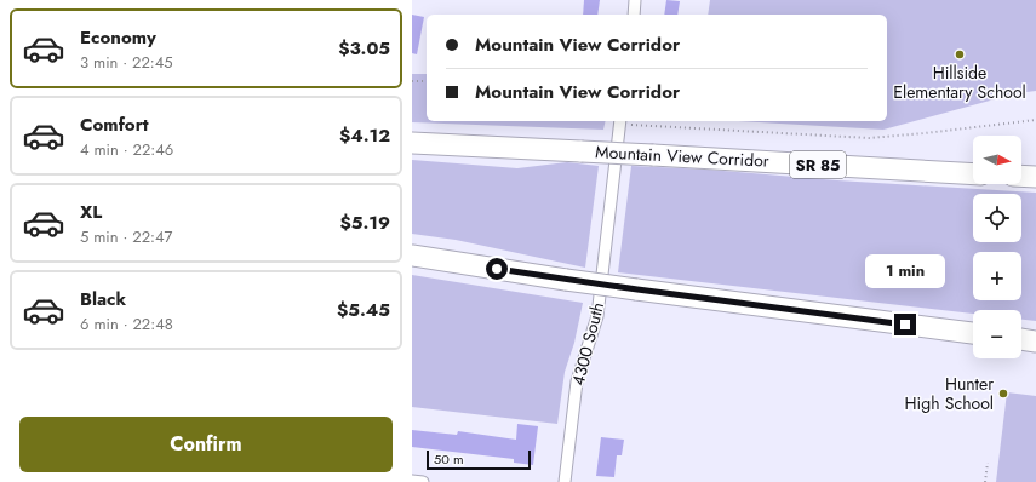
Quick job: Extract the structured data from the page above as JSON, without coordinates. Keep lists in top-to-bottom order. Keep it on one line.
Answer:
{"streets":{"highway":["Mountain View Corridor","SR 85"],"street":["4300 South"]},"places":["Hillside Elementary School","Hunter High School"],"scale_bar":"50 m","north":"right","page":{"list":[{"name":"Economy","note":"3 min · 22:45","value":"$3.05"},{"name":"Comfort","note":"4 min · 22:46","value":"$4.12"},{"name":"XL","note":"5 min · 22:47","value":"$5.19"},{"name":"Black","note":"6 min · 22:48","value":"$5.45"}],"banner":["Mountain View Corridor","Mountain View Corridor"],"map_buttons":["+","−"],"bubble":"1 min","buttons":"Confirm","scale":"50 m"}}
